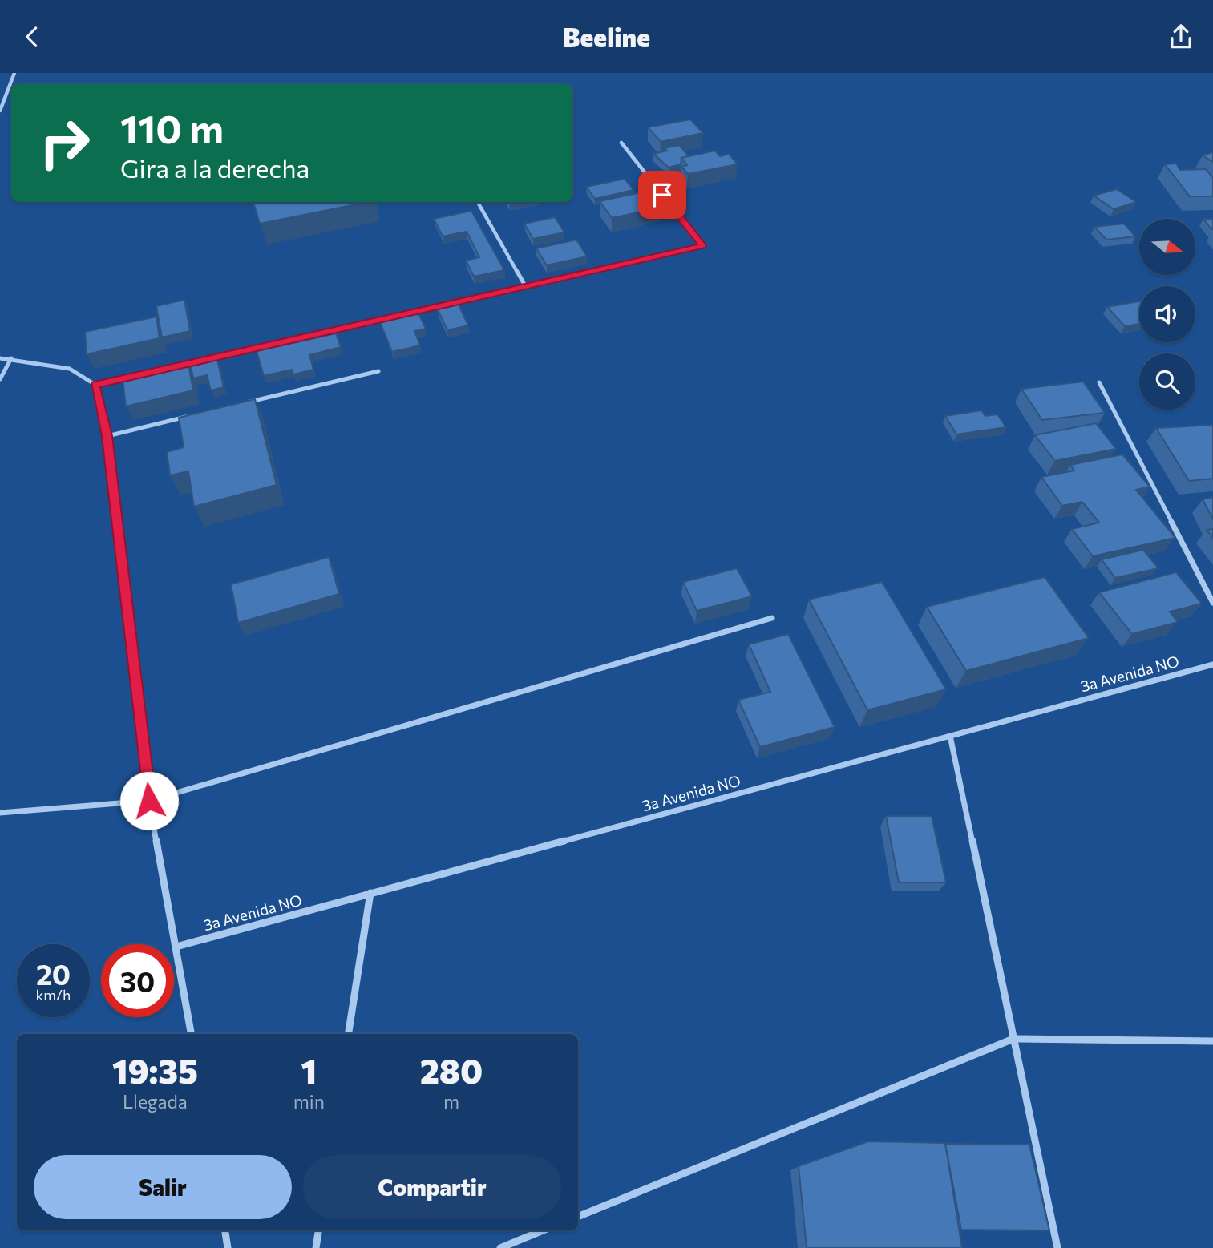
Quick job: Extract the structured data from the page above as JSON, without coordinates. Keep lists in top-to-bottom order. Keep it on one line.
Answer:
{"streets":{"street":["3a Avenida NO"]},"north":"right","page":{"header":"Beeline","turn":["110 m","Gira a la derecha"],"speed":"20 km/h","limit":"30","eta":["19:35","Llegada","1","min","280","m"],"buttons":["Salir","Compartir"]}}
